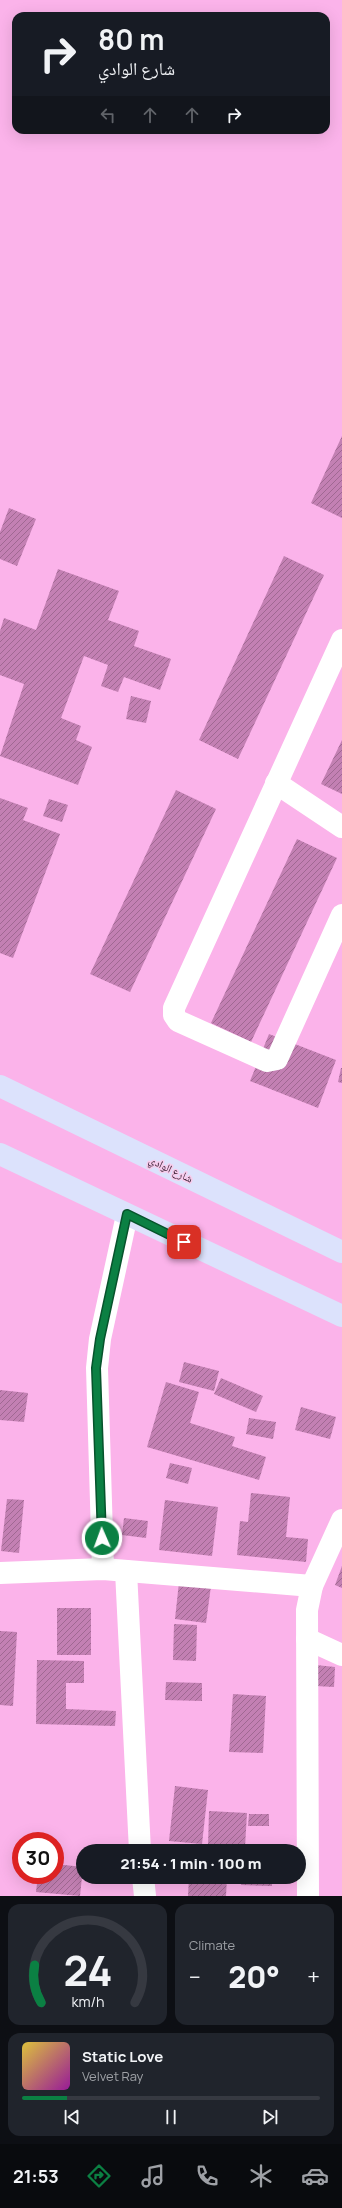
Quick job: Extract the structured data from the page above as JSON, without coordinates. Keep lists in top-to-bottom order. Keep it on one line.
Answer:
{"streets":{"main road":["شارع الوادي"]},"page":{"turn":["80 m","شارع الوادي"],"limit":"30","trip":"21:54 · 1 min · 100 m","tile":"Climate","heat":["−","20°","+"],"song":["Static Love","Velvet Ray"],"tabs":"21:53","gauge":["24","km/h"]}}
